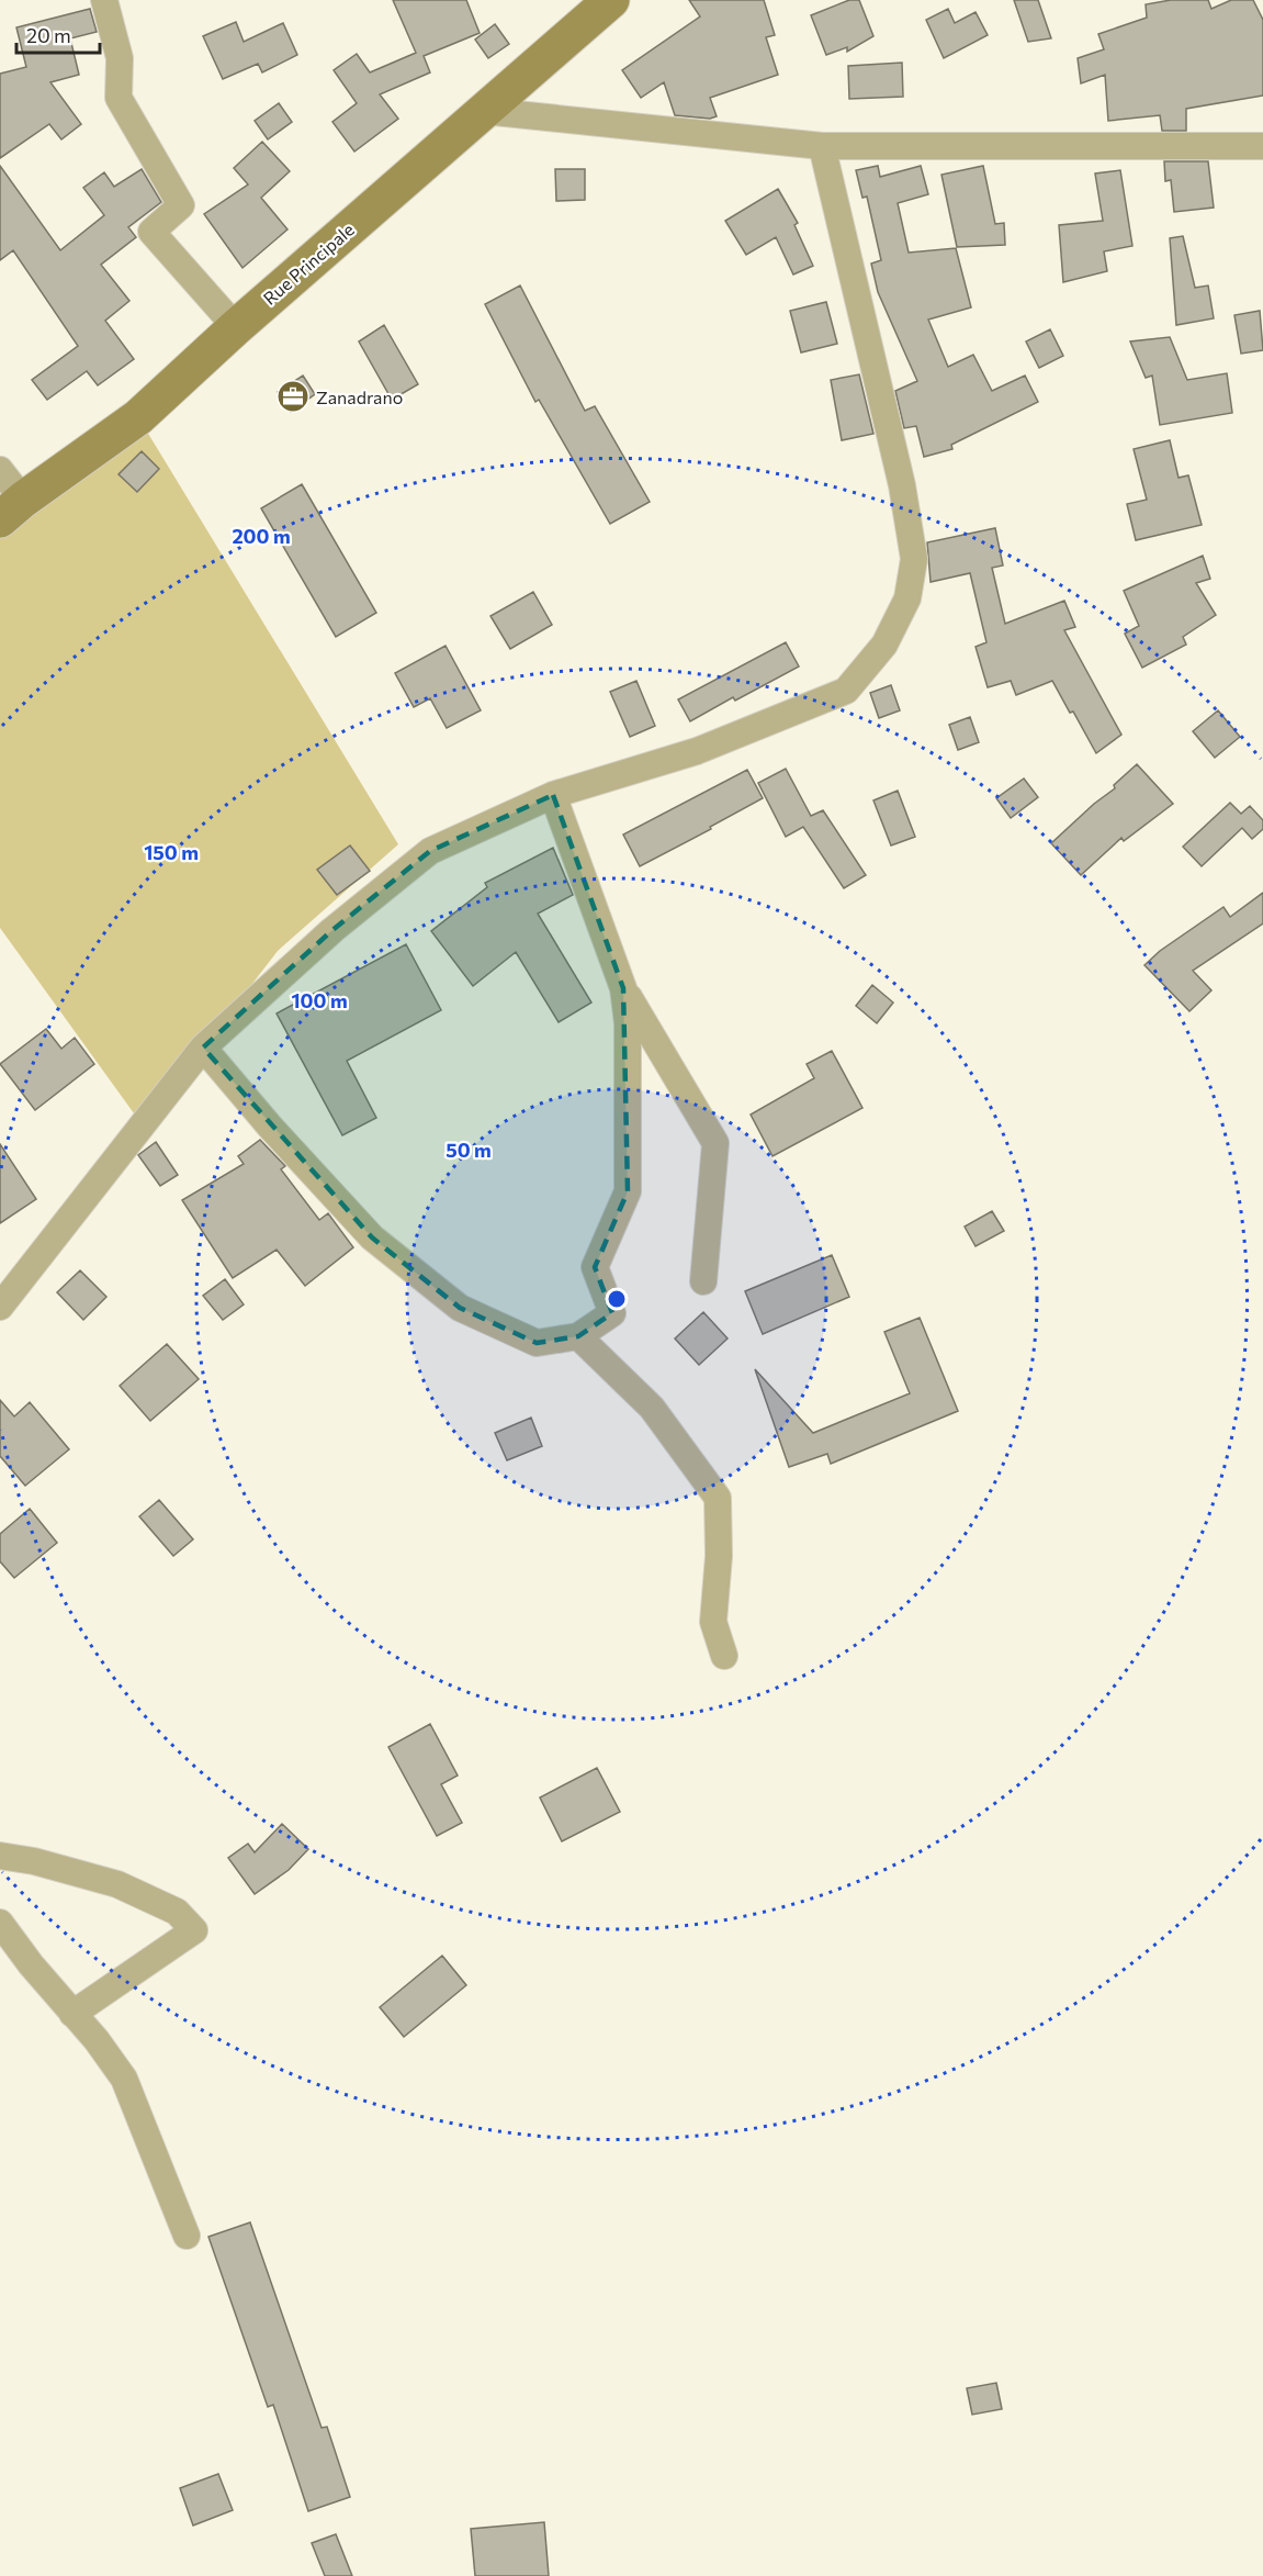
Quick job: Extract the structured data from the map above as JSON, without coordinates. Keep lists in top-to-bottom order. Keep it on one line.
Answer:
{"streets":{"main road":["Rue Principale"]},"places":{"office":["Zanadrano"]},"scale_bar":"20 m","rings":["200 m","150 m","100 m","50 m"]}
